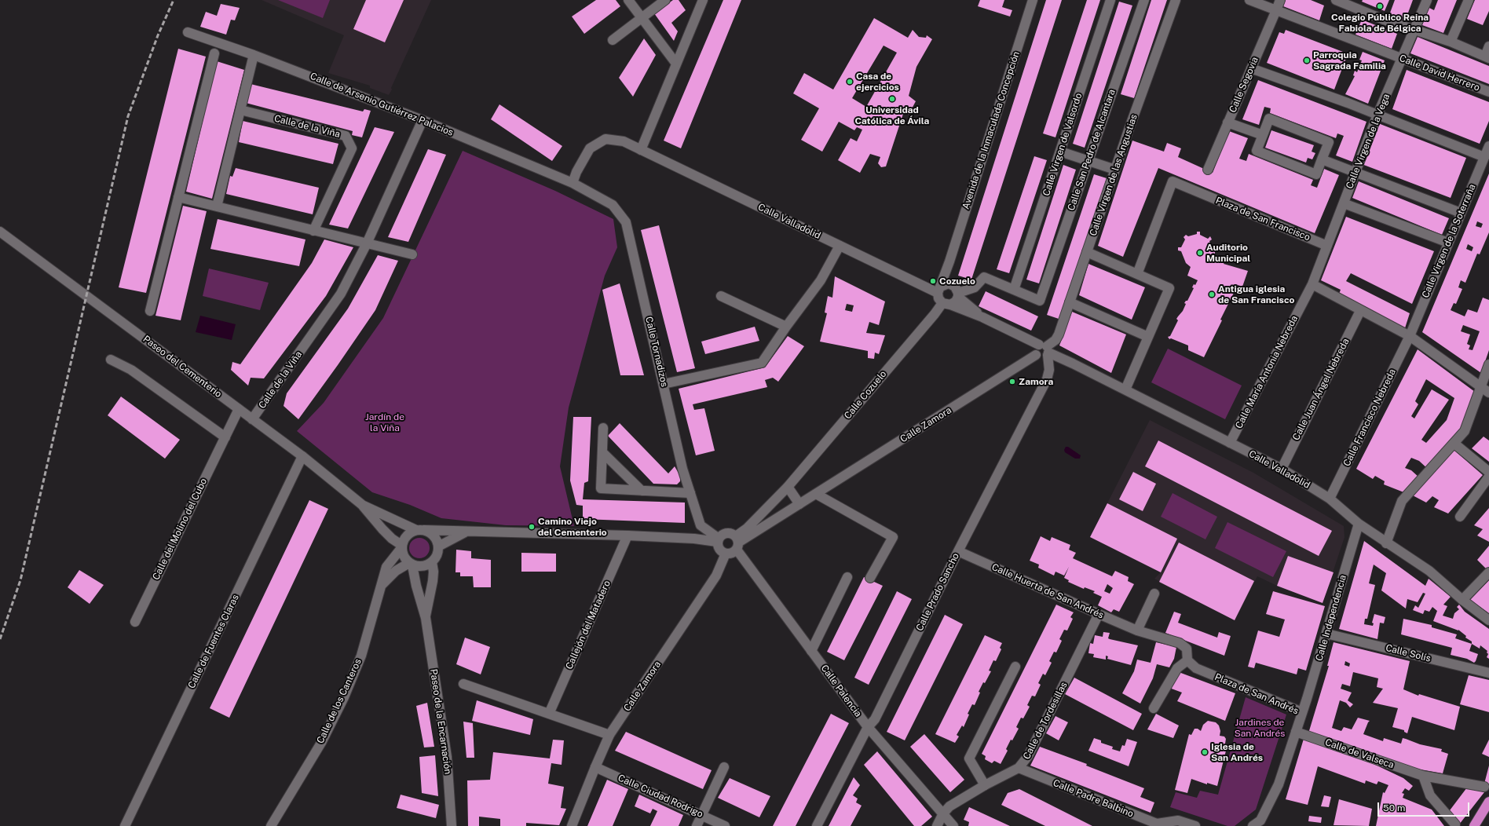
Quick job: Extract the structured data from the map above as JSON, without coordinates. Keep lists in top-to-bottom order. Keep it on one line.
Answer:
{"streets":{"street":["Calle David Herrero","Calle Segovia","Calle de Arsenio Gutiérrez Palacios","Calle de la Viña","Avenida de la Inmaculada Concepción","Calle Virgen de la Vega","Calle Virgen de Valsordo","Calle San Pedro de Alcantara","Calle Virgen de las Angustias","Plaza de San Francisco","Calle Valladolid","Calle Virgen de la Soterraña","Calle Tornadizos","Paseo del Cementerio","Calle María Antonia Nebreda","Calle Juan Ángel Nebreda","Calle Cozuelo","Calle Francisco Nebreda","Calle Zamora","Calle del Molino del Cubo","Calle Huerta de San Andrés","Calle Prado Sancho","Calle Independencia","Callejón del Matadero","Calle de Fuentes Claras","Calle Solís","Calle Palencia","Plaza de San Andrés","Calle de los Canteros","Calle de Tordesillas","Paseo de la Encarnación","Calle de Valseca","Calle Ciudad Rodrigo","Calle Padre Balbino"]},"crossings":[["Calle David Herrero","Calle Segovia"],["Calle David Herrero","Calle Virgen de la Vega"],["Calle de Arsenio Gutiérrez Palacios","Calle de la Viña"],["Calle de Arsenio Gutiérrez Palacios","Calle Valladolid"],["Calle de Arsenio Gutiérrez Palacios","Calle Tornadizos"],["Calle de la Viña","Paseo del Cementerio"],["Avenida de la Inmaculada Concepción","Calle Valladolid"],["Avenida de la Inmaculada Concepción","Calle Cozuelo"],["Calle Virgen de la Vega","Plaza de San Francisco"],["Calle Virgen de la Vega","Calle María Antonia Nebreda"],["Calle Virgen de Valsordo","Calle San Pedro de Alcantara"],["Calle Virgen de las Angustias","Calle Valladolid"],["Calle Virgen de las Angustias","Calle Zamora"],["Calle Virgen de las Angustias","Calle Prado Sancho"],["Calle Valladolid","Calle Tornadizos"],["Calle Valladolid","Calle María Antonia Nebreda"],["Calle Valladolid","Calle Juan Ángel Nebreda"],["Calle Valladolid","Calle Cozuelo"],["Calle Valladolid","Calle Francisco Nebreda"],["Calle Valladolid","Calle Zamora"],["Calle Valladolid","Calle Prado Sancho"],["Calle Valladolid","Calle Independencia"],["Calle Virgen de la Soterraña","Calle Francisco Nebreda"],["Calle Tornadizos","Paseo del Cementerio"],["Calle Tornadizos","Calle Cozuelo"],["Calle Tornadizos","Calle Zamora"],["Calle Tornadizos","Calle Palencia"],["Paseo del Cementerio","Calle Cozuelo"],["Paseo del Cementerio","Calle Zamora"],["Paseo del Cementerio","Calle del Molino del Cubo"],["Paseo del Cementerio","Callejón del Matadero"],["Paseo del Cementerio","Calle de Fuentes Claras"],["Paseo del Cementerio","Calle Palencia"],["Paseo del Cementerio","Calle de los Canteros"],["Paseo del Cementerio","Paseo de la Encarnación"],["Calle Cozuelo","Calle Zamora"],["Calle Cozuelo","Calle Palencia"],["Calle Zamora","Calle Prado Sancho"],["Calle Zamora","Calle Palencia"],["Calle Zamora","Calle Ciudad Rodrigo"],["Calle Huerta de San Andrés","Calle Prado Sancho"],["Calle Huerta de San Andrés","Plaza de San Andrés"],["Calle Huerta de San Andrés","Calle de Tordesillas"],["Calle Prado Sancho","Calle Palencia"],["Calle Independencia","Calle Solís"],["Calle Independencia","Plaza de San Andrés"],["Calle Palencia","Calle de Tordesillas"],["Plaza de San Andrés","Calle de Valseca"],["Calle de los Canteros","Paseo de la Encarnación"],["Calle de Tordesillas","Calle Padre Balbino"]],"parks":["Jardín de la Viña","Jardines de San Andrés"],"places":["Colegio Público Reina Fabiola de Bélgica","Parroquia Sagrada Familia","Casa de ejercicios","Universidad Católica de Ávila","Auditorio Municipal","Cozuelo","Antigua iglesia de San Francisco","Zamora","Camino Viejo del Cementerio","Iglesia de San Andrés"],"scale_bar":"50 m"}
